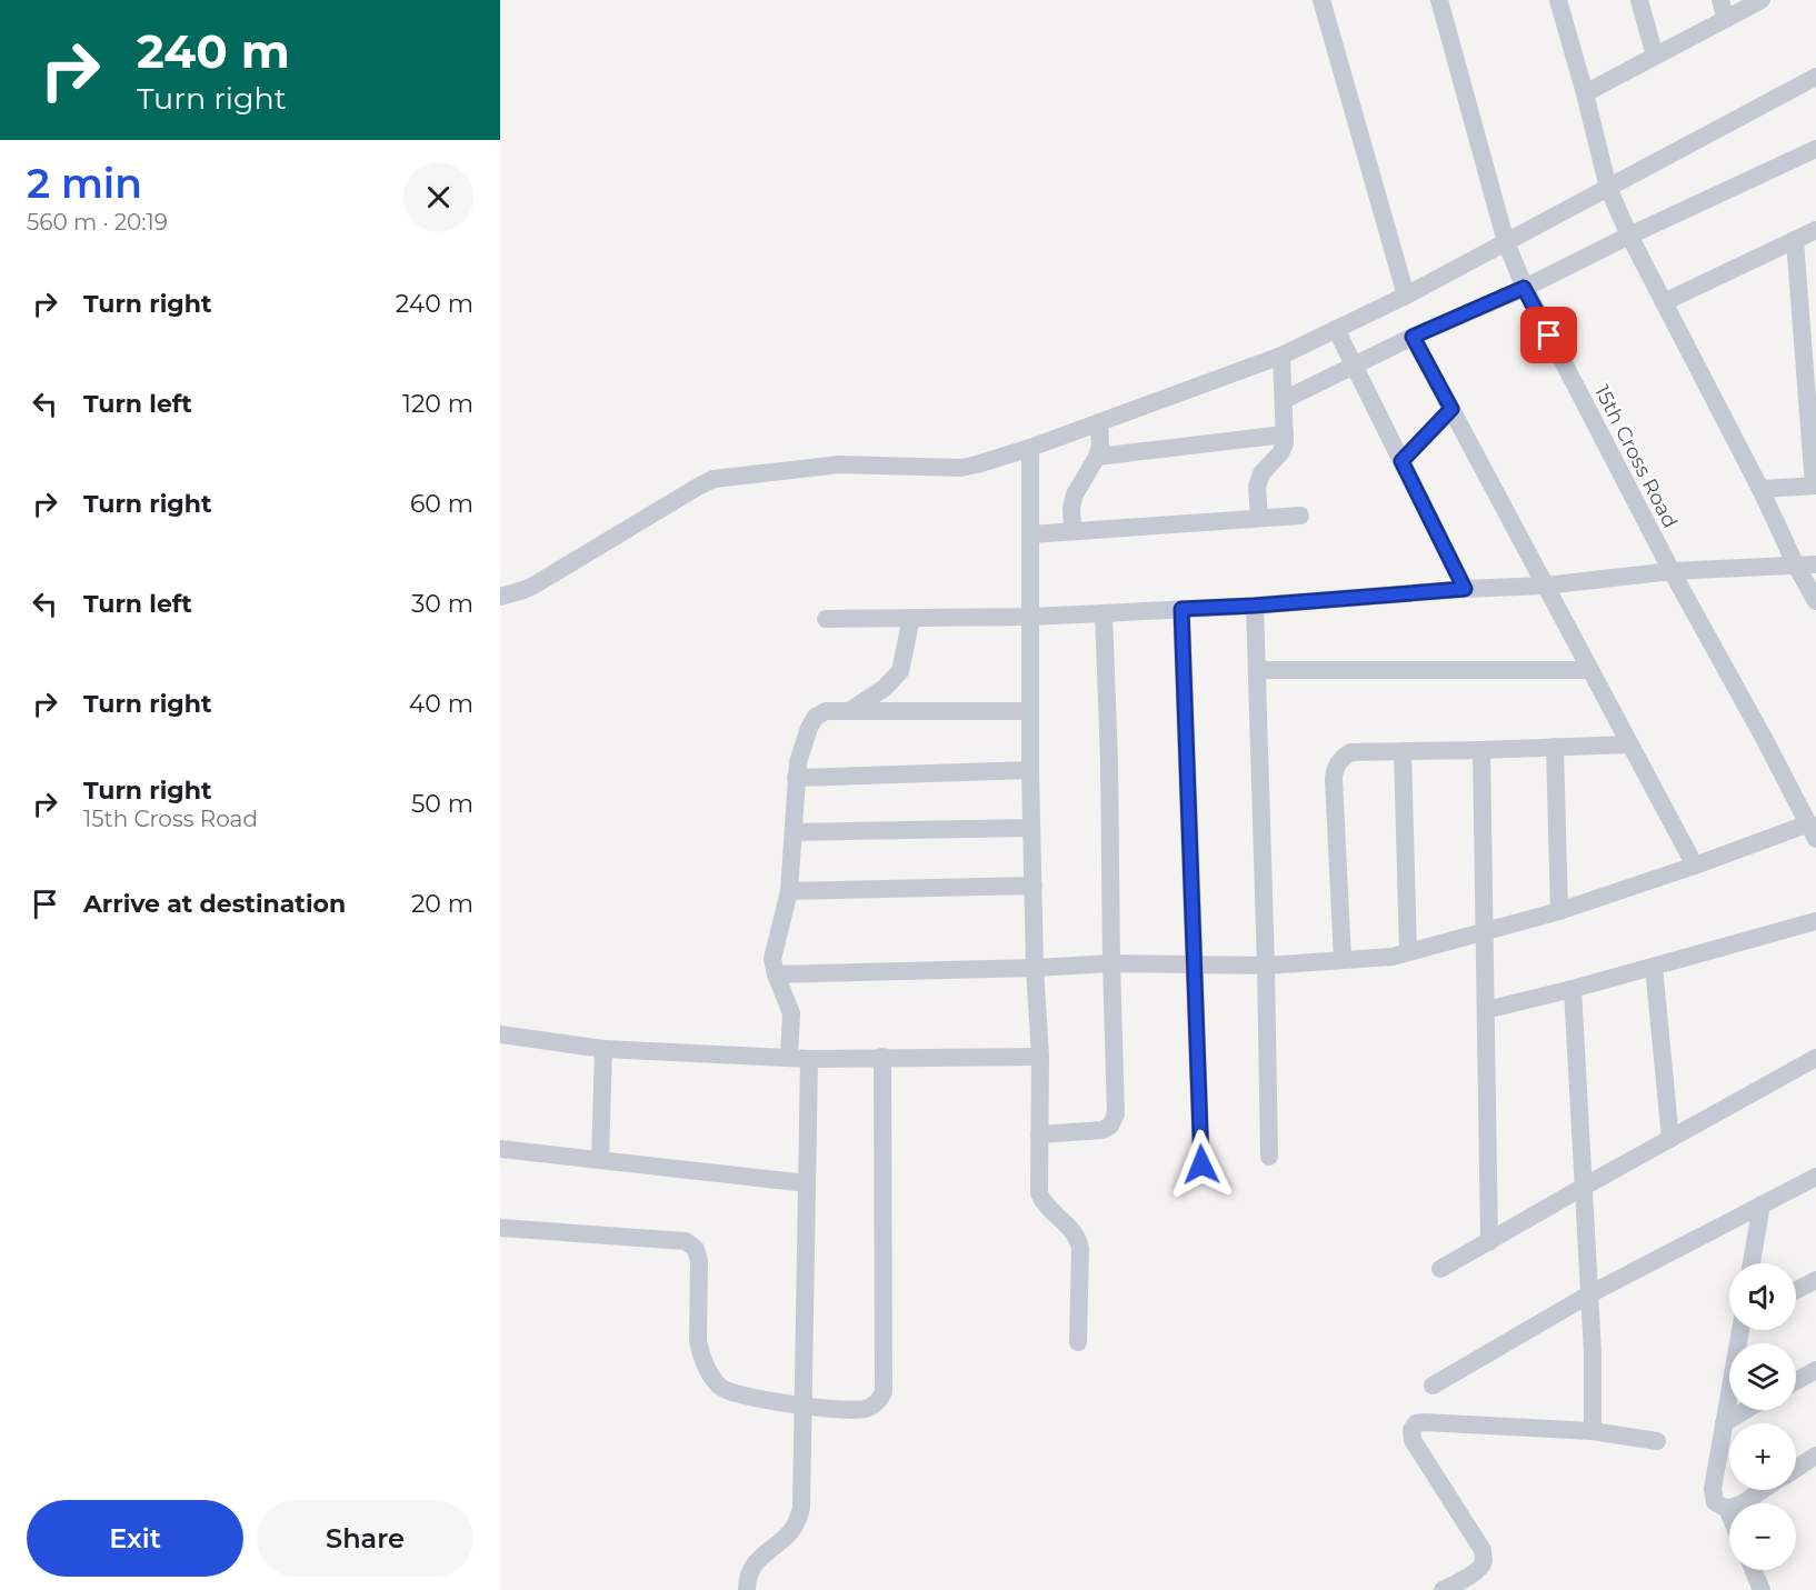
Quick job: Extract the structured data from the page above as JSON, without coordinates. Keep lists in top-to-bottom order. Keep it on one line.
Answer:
{"streets":{"street":["15th Cross Road"]},"page":{"turn":["240 m","Turn right"],"heading":["2 min","560 m · 20:19"],"list":[{"name":"Turn right","value":"240 m"},{"name":"Turn left","value":"120 m"},{"name":"Turn right","value":"60 m"},{"name":"Turn left","value":"30 m"},{"name":"Turn right","value":"40 m"},{"name":"Turn right","note":"15th Cross Road","value":"50 m"},{"name":"Arrive at destination","value":"20 m"}],"map_buttons":["+","−"],"buttons":["Exit","Share"]}}
